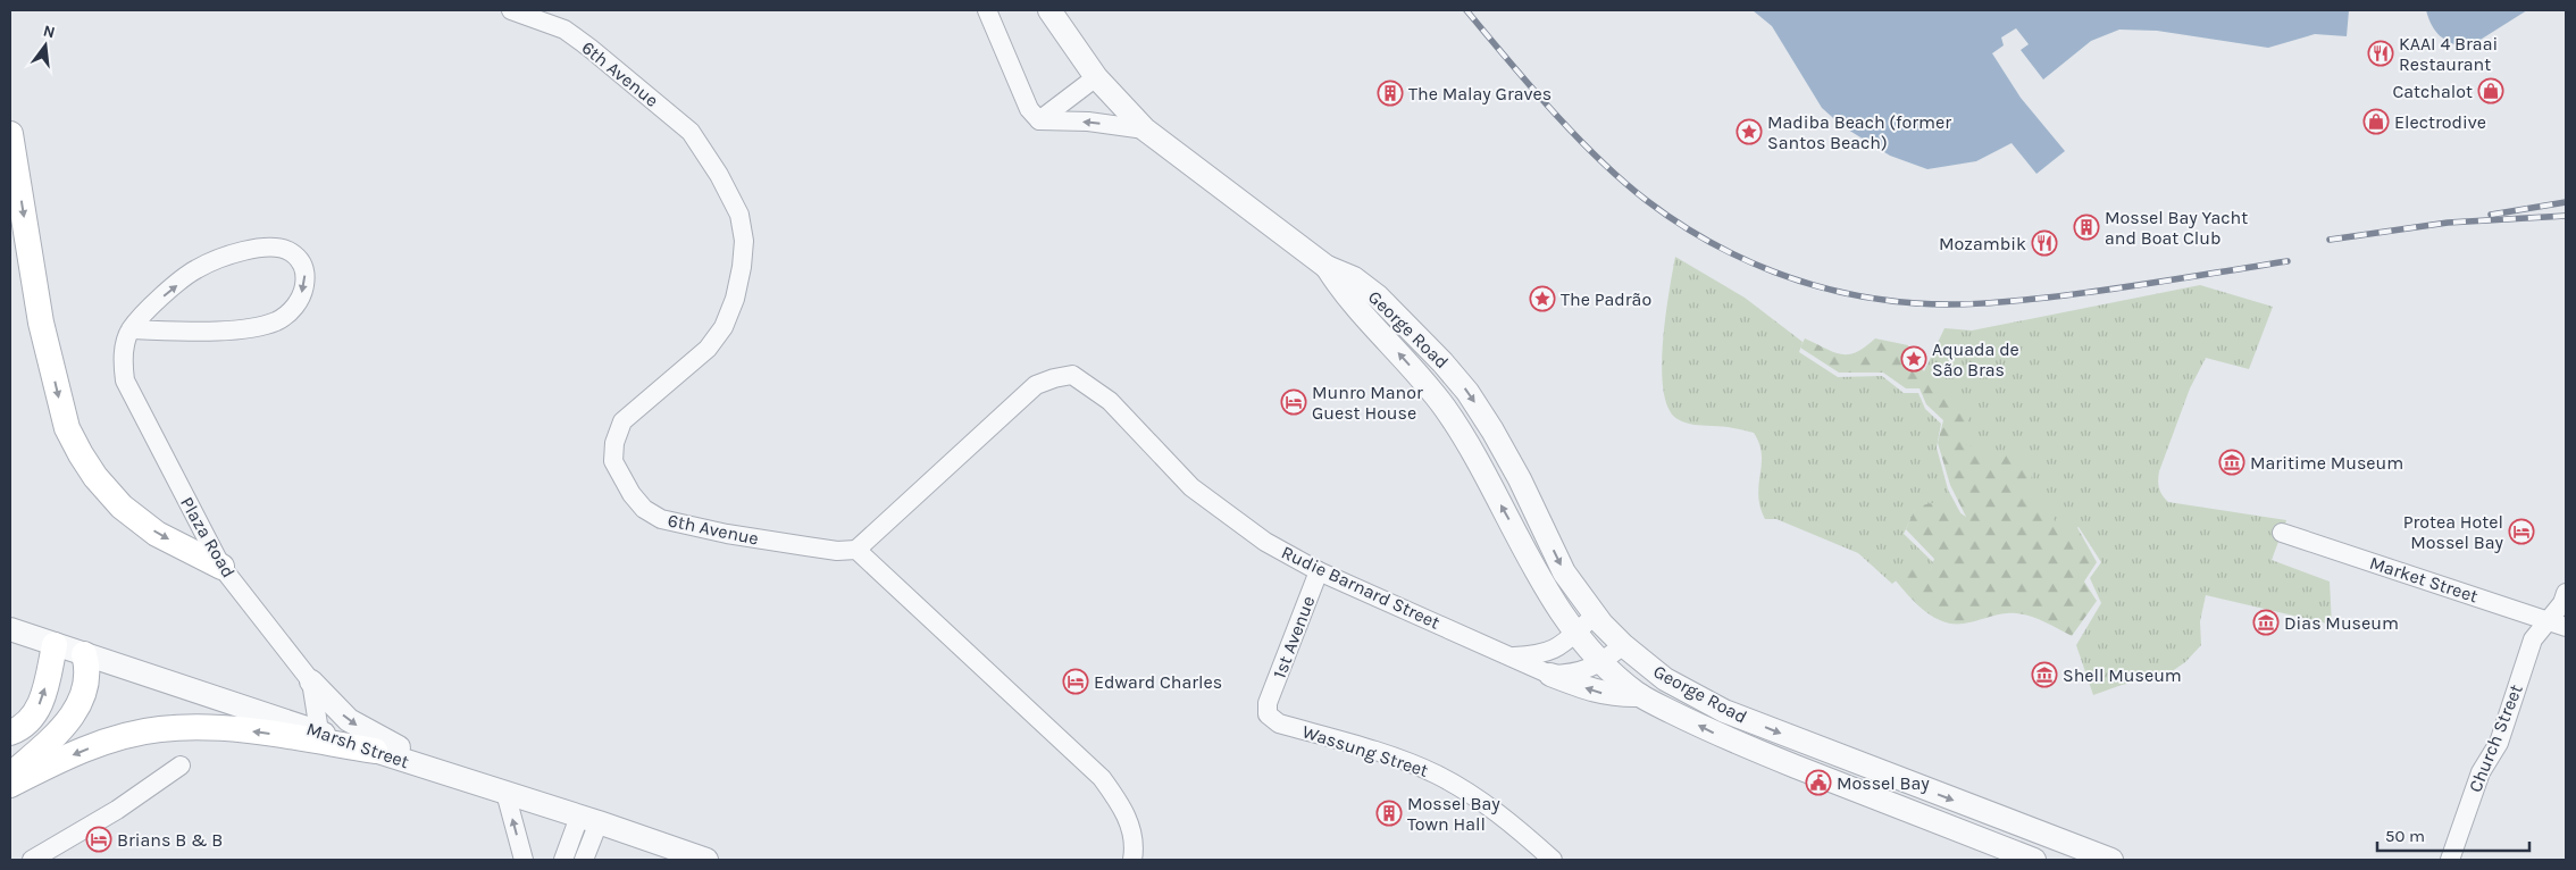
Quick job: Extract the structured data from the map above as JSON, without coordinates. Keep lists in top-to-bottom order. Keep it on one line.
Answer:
{"streets":{"street":["6th Avenue","George Road","Plaza Road","Market Street","Rudie Barnard Street","1st Avenue","Church Street","Marsh Street","Wassung Street"]},"crossings":[["6th Avenue","Rudie Barnard Street"],["George Road","Rudie Barnard Street"],["Plaza Road","Marsh Street"],["Market Street","Church Street"],["Rudie Barnard Street","1st Avenue"],["1st Avenue","Wassung Street"]],"places":{"restaurant":["KAAI 4 Braai Restaurant","Mozambik"],"shop":["Catchalot","Electrodive"],"building":["The Malay Graves","Mossel Bay Yacht and Boat Club","Mossel Bay Town Hall"],"place":["Madiba Beach (former Santos Beach)","The Padrão","Aquada de São Bras"],"hotel":["Munro Manor Guest House","Protea Hotel Mossel Bay","Edward Charles","Brians B & B"],"museum":["Maritime Museum","Dias Museum","Shell Museum"],"public building":["Mossel Bay"]},"scale_bar":"50 m","north":"top"}
